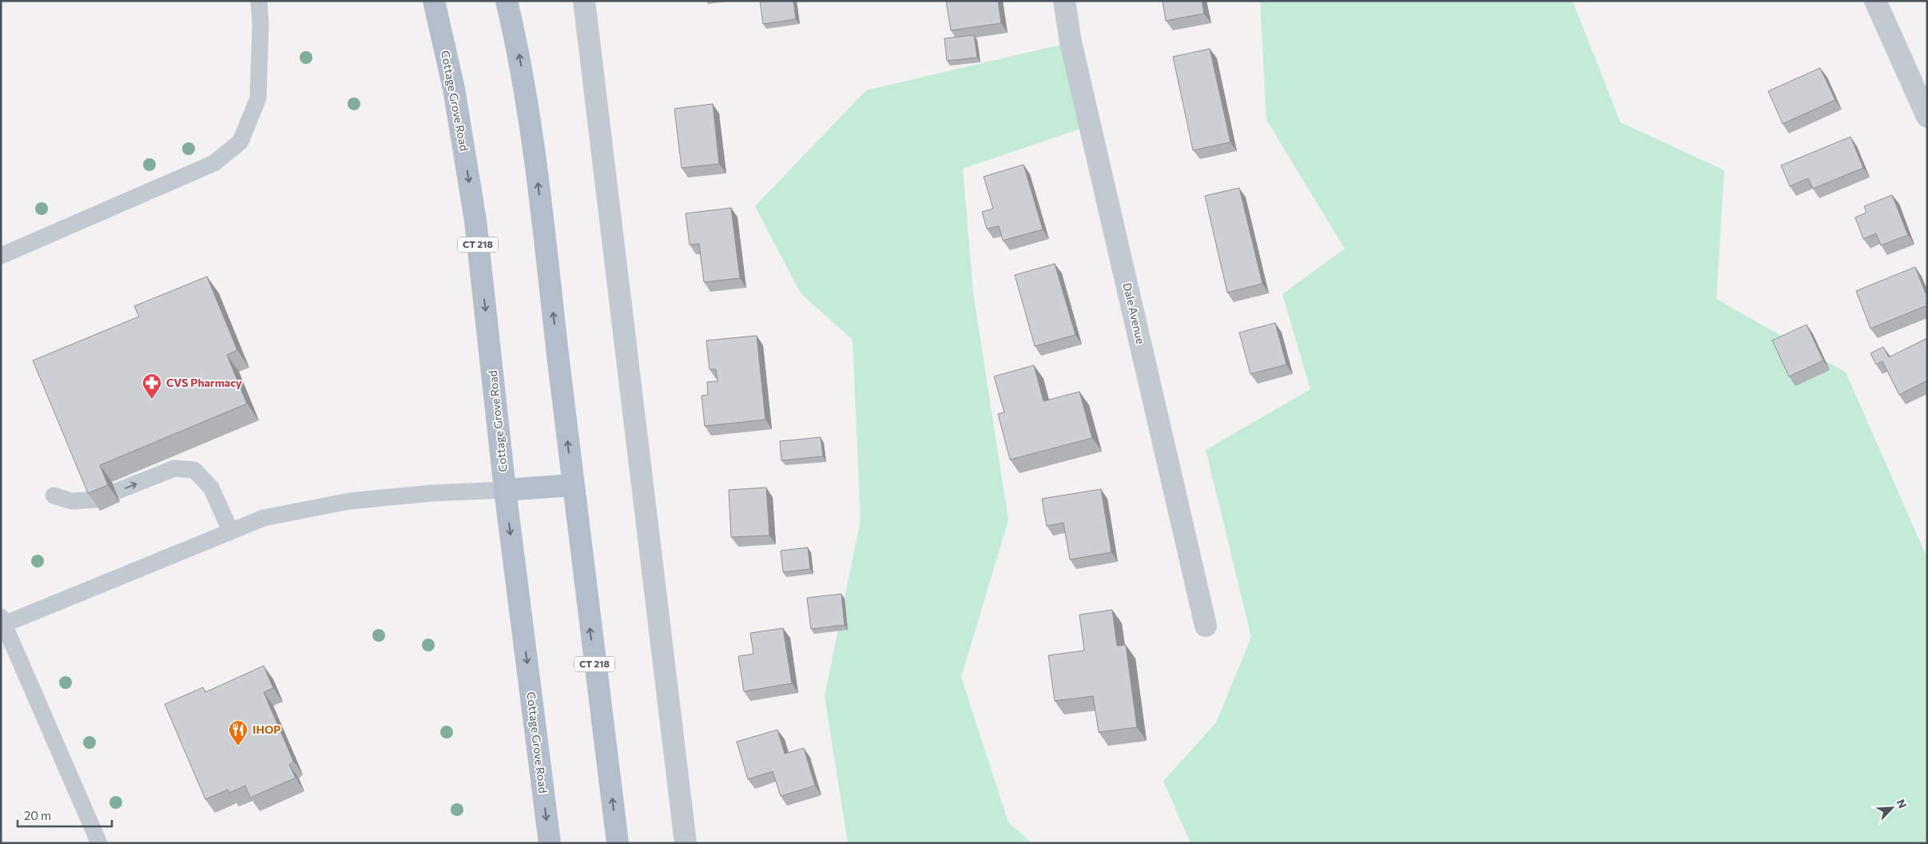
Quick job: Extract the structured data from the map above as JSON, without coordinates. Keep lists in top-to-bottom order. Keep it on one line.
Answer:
{"streets":{"main road":["Cottage Grove Road","CT 218"],"street":["Dale Avenue"]},"places":{"pharmacy":["CVS Pharmacy"],"restaurant":["IHOP"]},"scale_bar":"20 m","north":"top right"}
